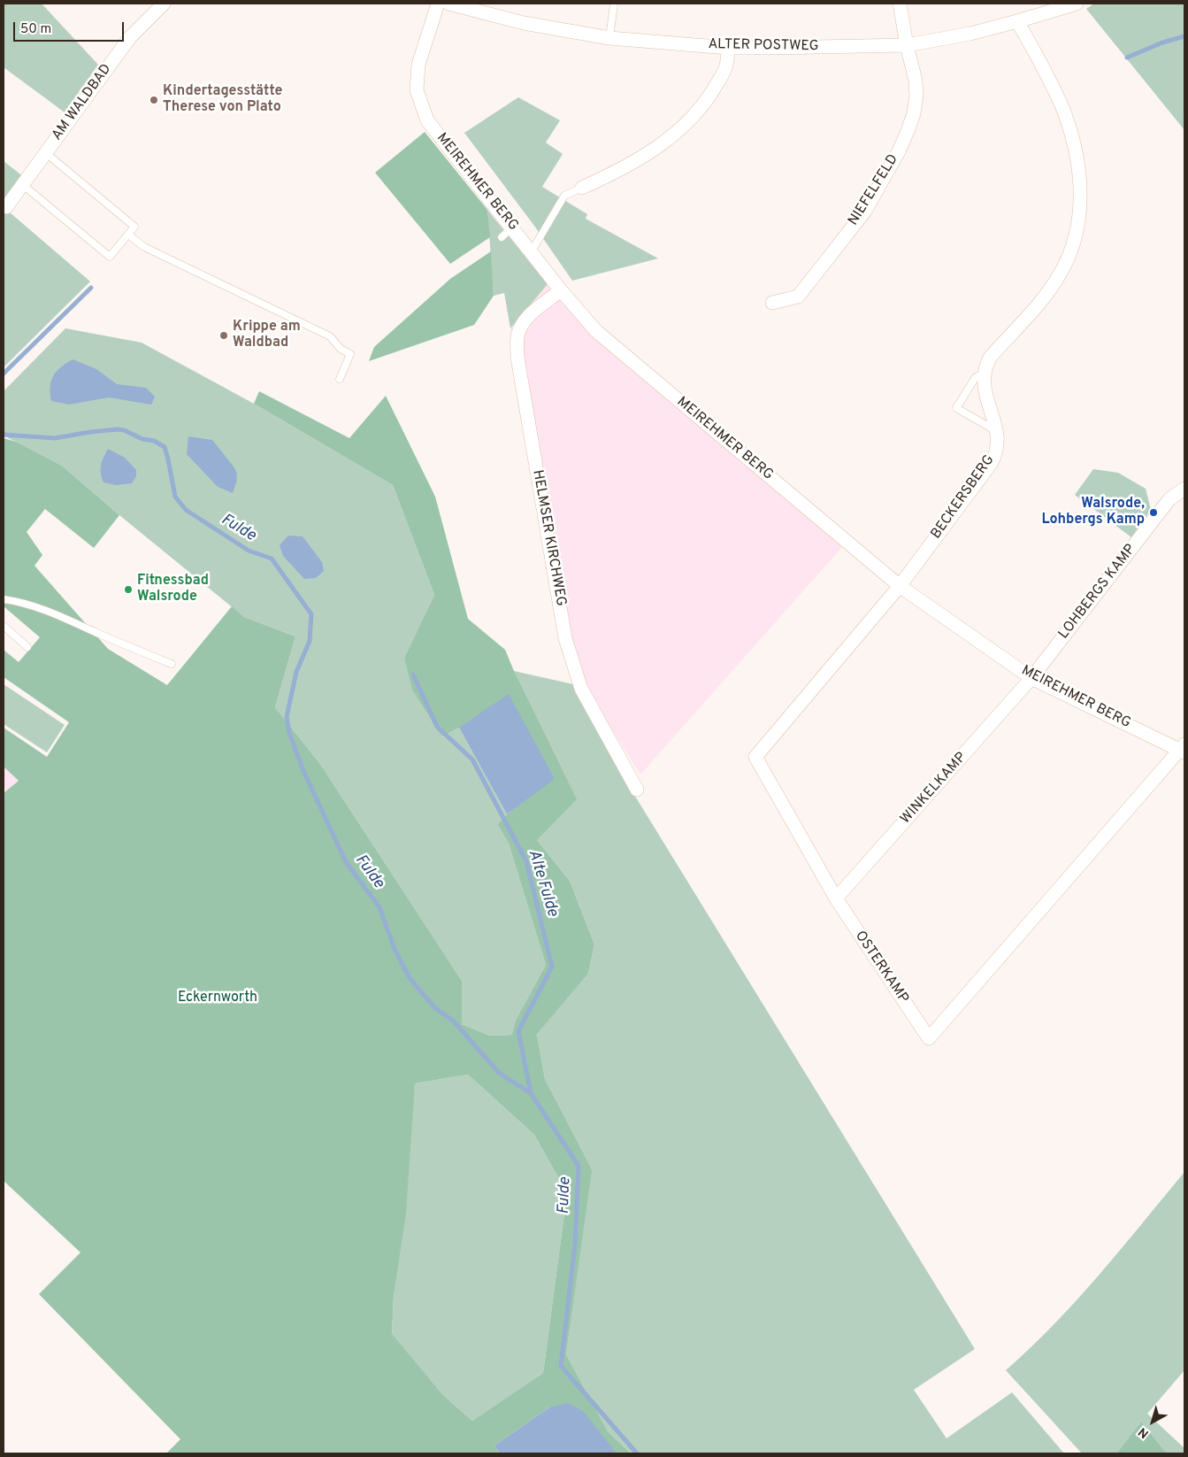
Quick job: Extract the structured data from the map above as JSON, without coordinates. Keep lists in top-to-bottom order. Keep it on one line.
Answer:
{"streets":{"street":["ALTER POSTWEG","AM WALDBAD","MEIREHMER BERG","NIEFELFELD","BECKERSBERG","HELMSER KIRCHWEG","LOHBERGS KAMP","WINKELKAMP","OSTERKAMP"]},"crossings":[["ALTER POSTWEG","NIEFELFELD"],["MEIREHMER BERG","BECKERSBERG"],["MEIREHMER BERG","HELMSER KIRCHWEG"],["MEIREHMER BERG","LOHBERGS KAMP"],["MEIREHMER BERG","WINKELKAMP"],["MEIREHMER BERG","OSTERKAMP"],["BECKERSBERG","OSTERKAMP"],["LOHBERGS KAMP","WINKELKAMP"],["WINKELKAMP","OSTERKAMP"]],"water":["Fulde","Alte Fulde"],"parks":["Eckernworth"],"places":["Kindertagesstätte Therese von Plato","Krippe am Waldbad","Walsrode, Lohbergs Kamp","Fitnessbad Walsrode"],"scale_bar":"50 m","north":"bottom left"}
